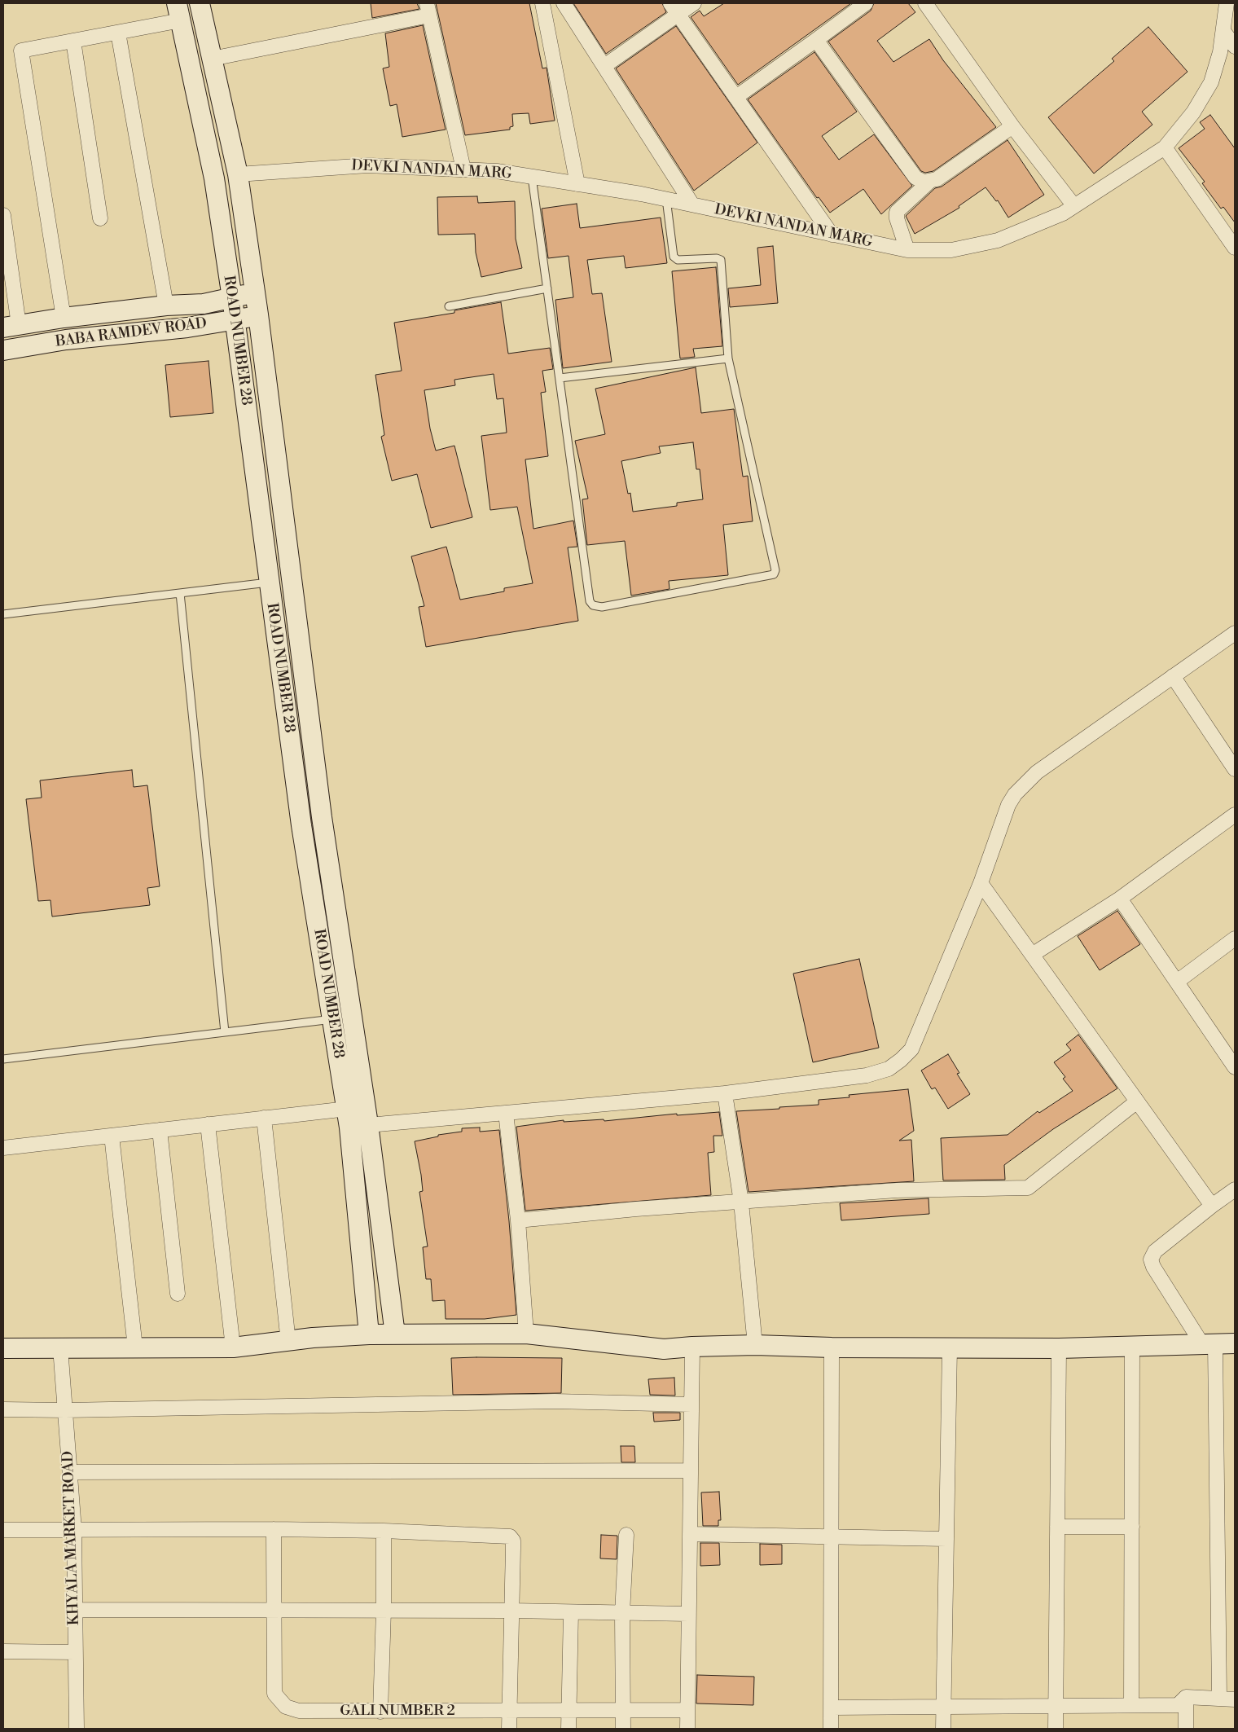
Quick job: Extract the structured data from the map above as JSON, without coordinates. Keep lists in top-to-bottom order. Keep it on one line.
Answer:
{"streets":{"street":["DEVKI NANDAN MARG","BABA RAMDEV ROAD","ROAD NUMBER 28","KHYALA MARKET ROAD","GALI NUMBER 2"]},"crossings":[["DEVKI NANDAN MARG","ROAD NUMBER 28"],["BABA RAMDEV ROAD","ROAD NUMBER 28"]]}
